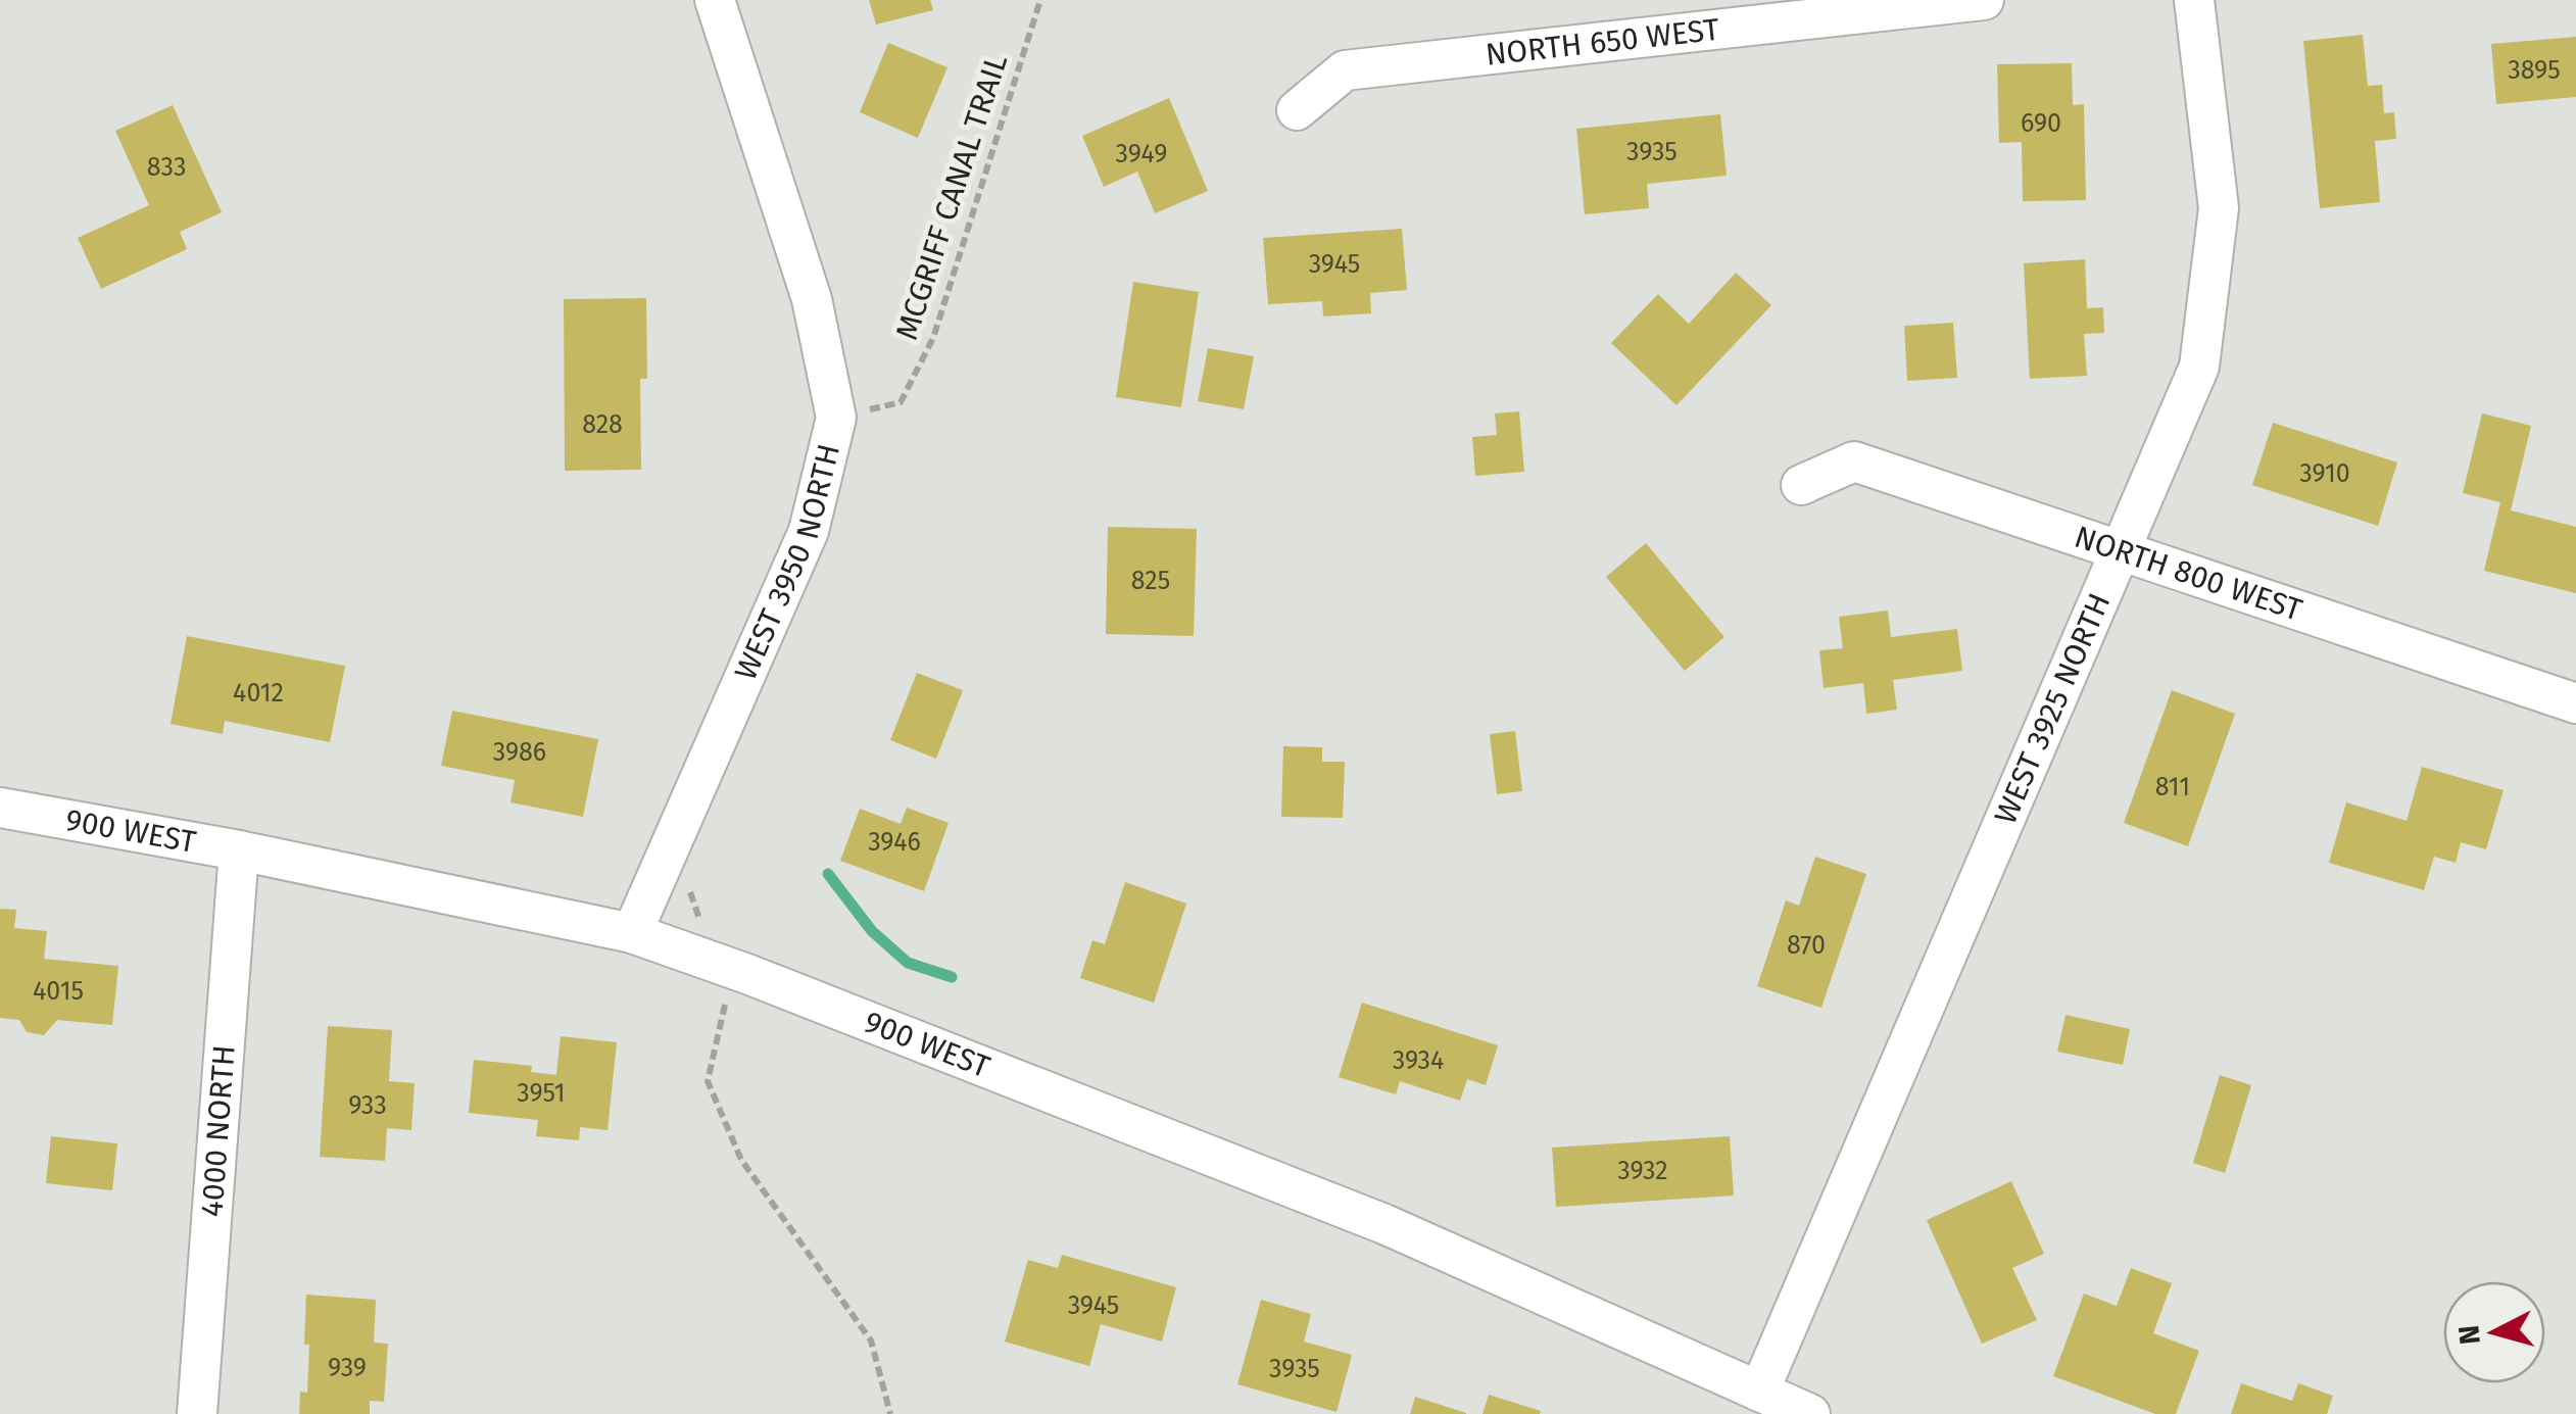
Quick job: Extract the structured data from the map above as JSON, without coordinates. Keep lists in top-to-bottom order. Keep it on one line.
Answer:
{"streets":{"street":["NORTH 650 WEST","WEST 3950 NORTH","NORTH 800 WEST","WEST 3925 NORTH","900 WEST","4000 NORTH"],"path":["MCGRIFF CANAL TRAIL"]},"crossings":[["MCGRIFF CANAL TRAIL","WEST 3950 NORTH"],["WEST 3950 NORTH","900 WEST"],["NORTH 800 WEST","WEST 3925 NORTH"],["WEST 3925 NORTH","900 WEST"],["900 WEST","4000 NORTH"]],"house_numbers":["3895","690","3935","3949","833","3945","828","3910","825","4012","3986","811","3946","870","4015","3934","3951","933","3932","3945","939","3935"],"north":"left"}
